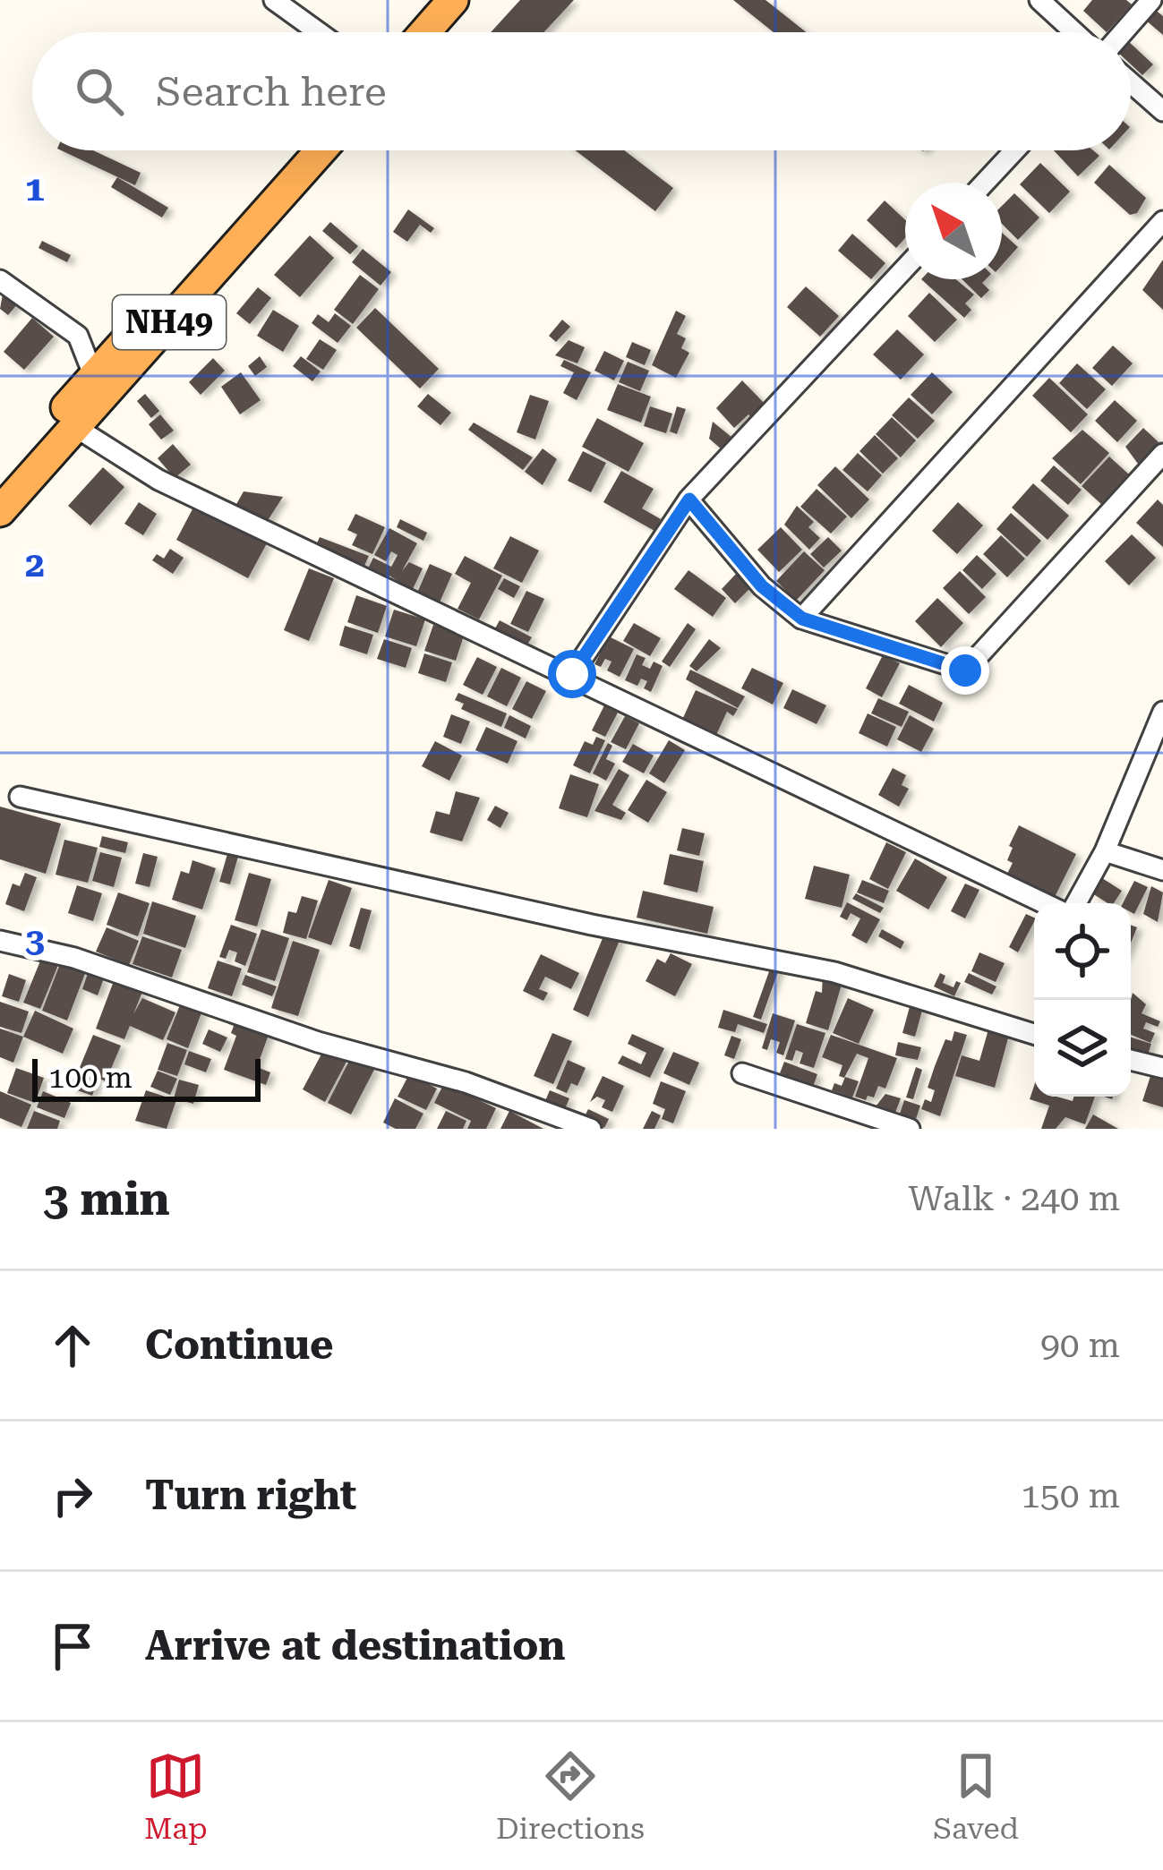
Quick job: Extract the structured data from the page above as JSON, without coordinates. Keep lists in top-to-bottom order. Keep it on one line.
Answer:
{"streets":{"highway":["NH49"]},"scale_bar":"100 m","north":"top left","page":{"search":"Search here","scale":"100 m","heading":["3 min","Walk · 240 m"],"list":[["Continue","90 m"],["Turn right","150 m"],"Arrive at destination"],"nav":["Map","Directions","Saved"]},"grid":{"rows":["1","2","3"]}}
